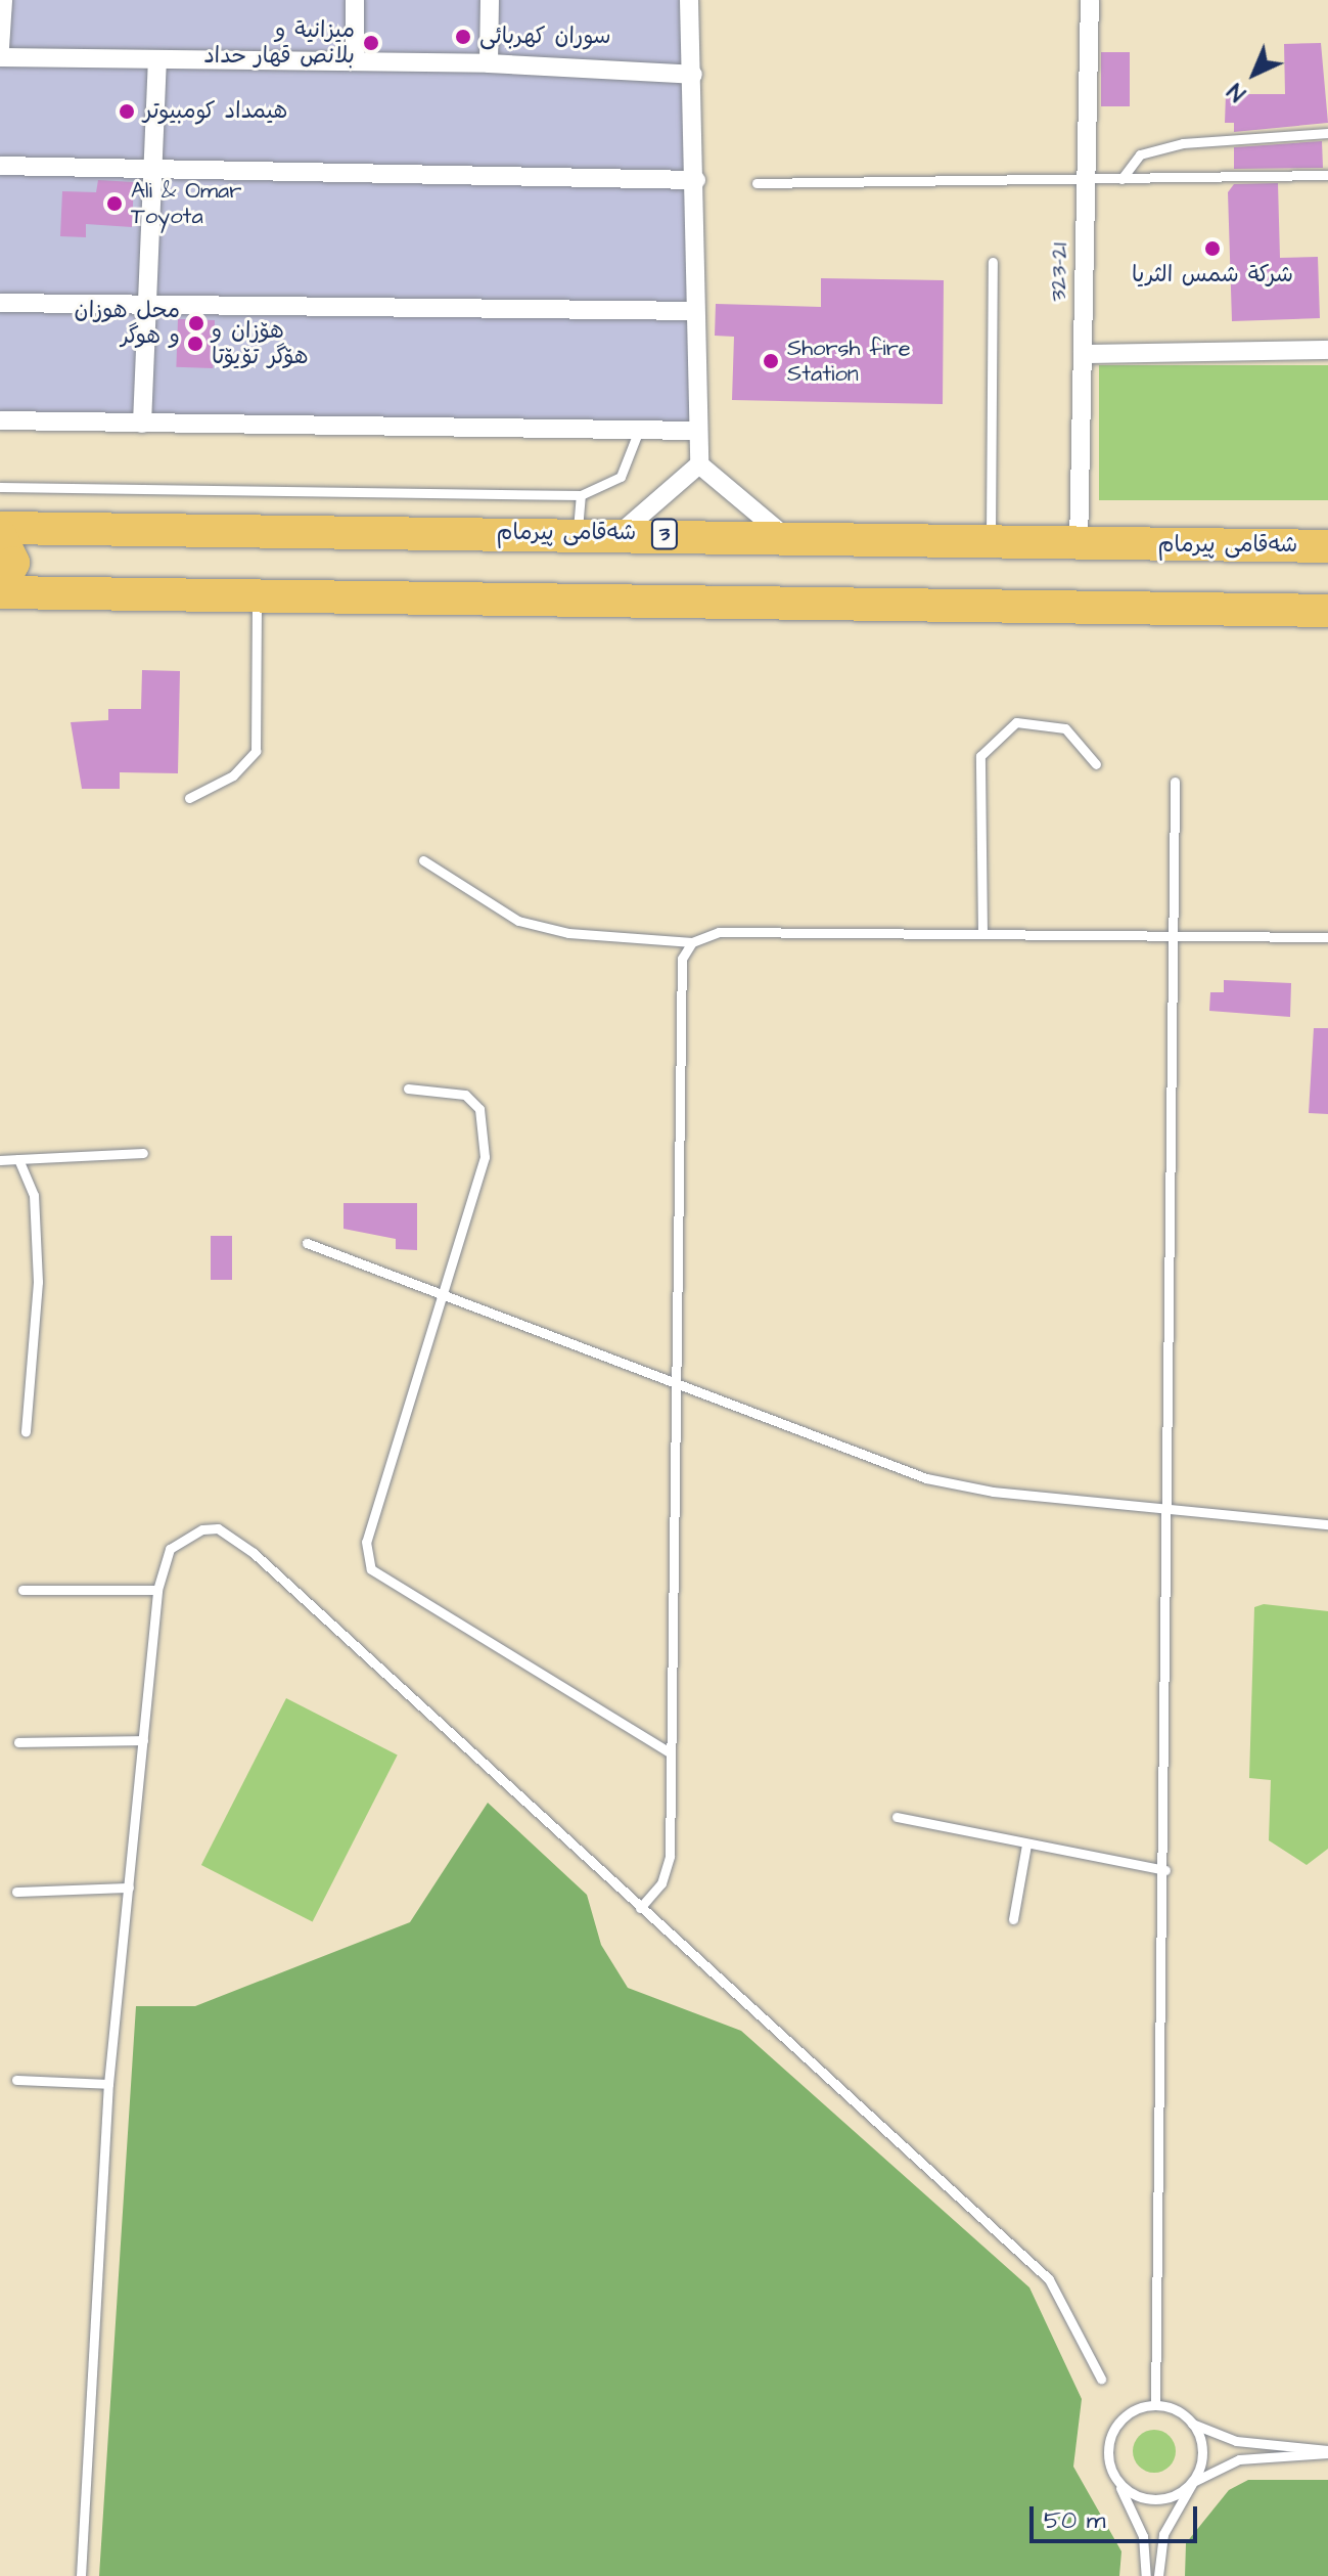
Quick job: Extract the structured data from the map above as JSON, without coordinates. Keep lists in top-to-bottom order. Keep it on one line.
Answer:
{"streets":{"highway":["شەقامی پیرمام","3"],"street":["323-21"]},"crossings":[["323-21","شەقامی پیرمام"]],"places":["سوران کهربائی","ميزانية و بلانص قهار حداد","هيمداد كومبيوتر","Ali & Omar Toyota","شركة شمس الثريا","محل هوزان و هوگر","هۆزان و هۆگر تۆیۆتا","Shorsh fire Station"],"scale_bar":"50 m","north":"bottom left"}
